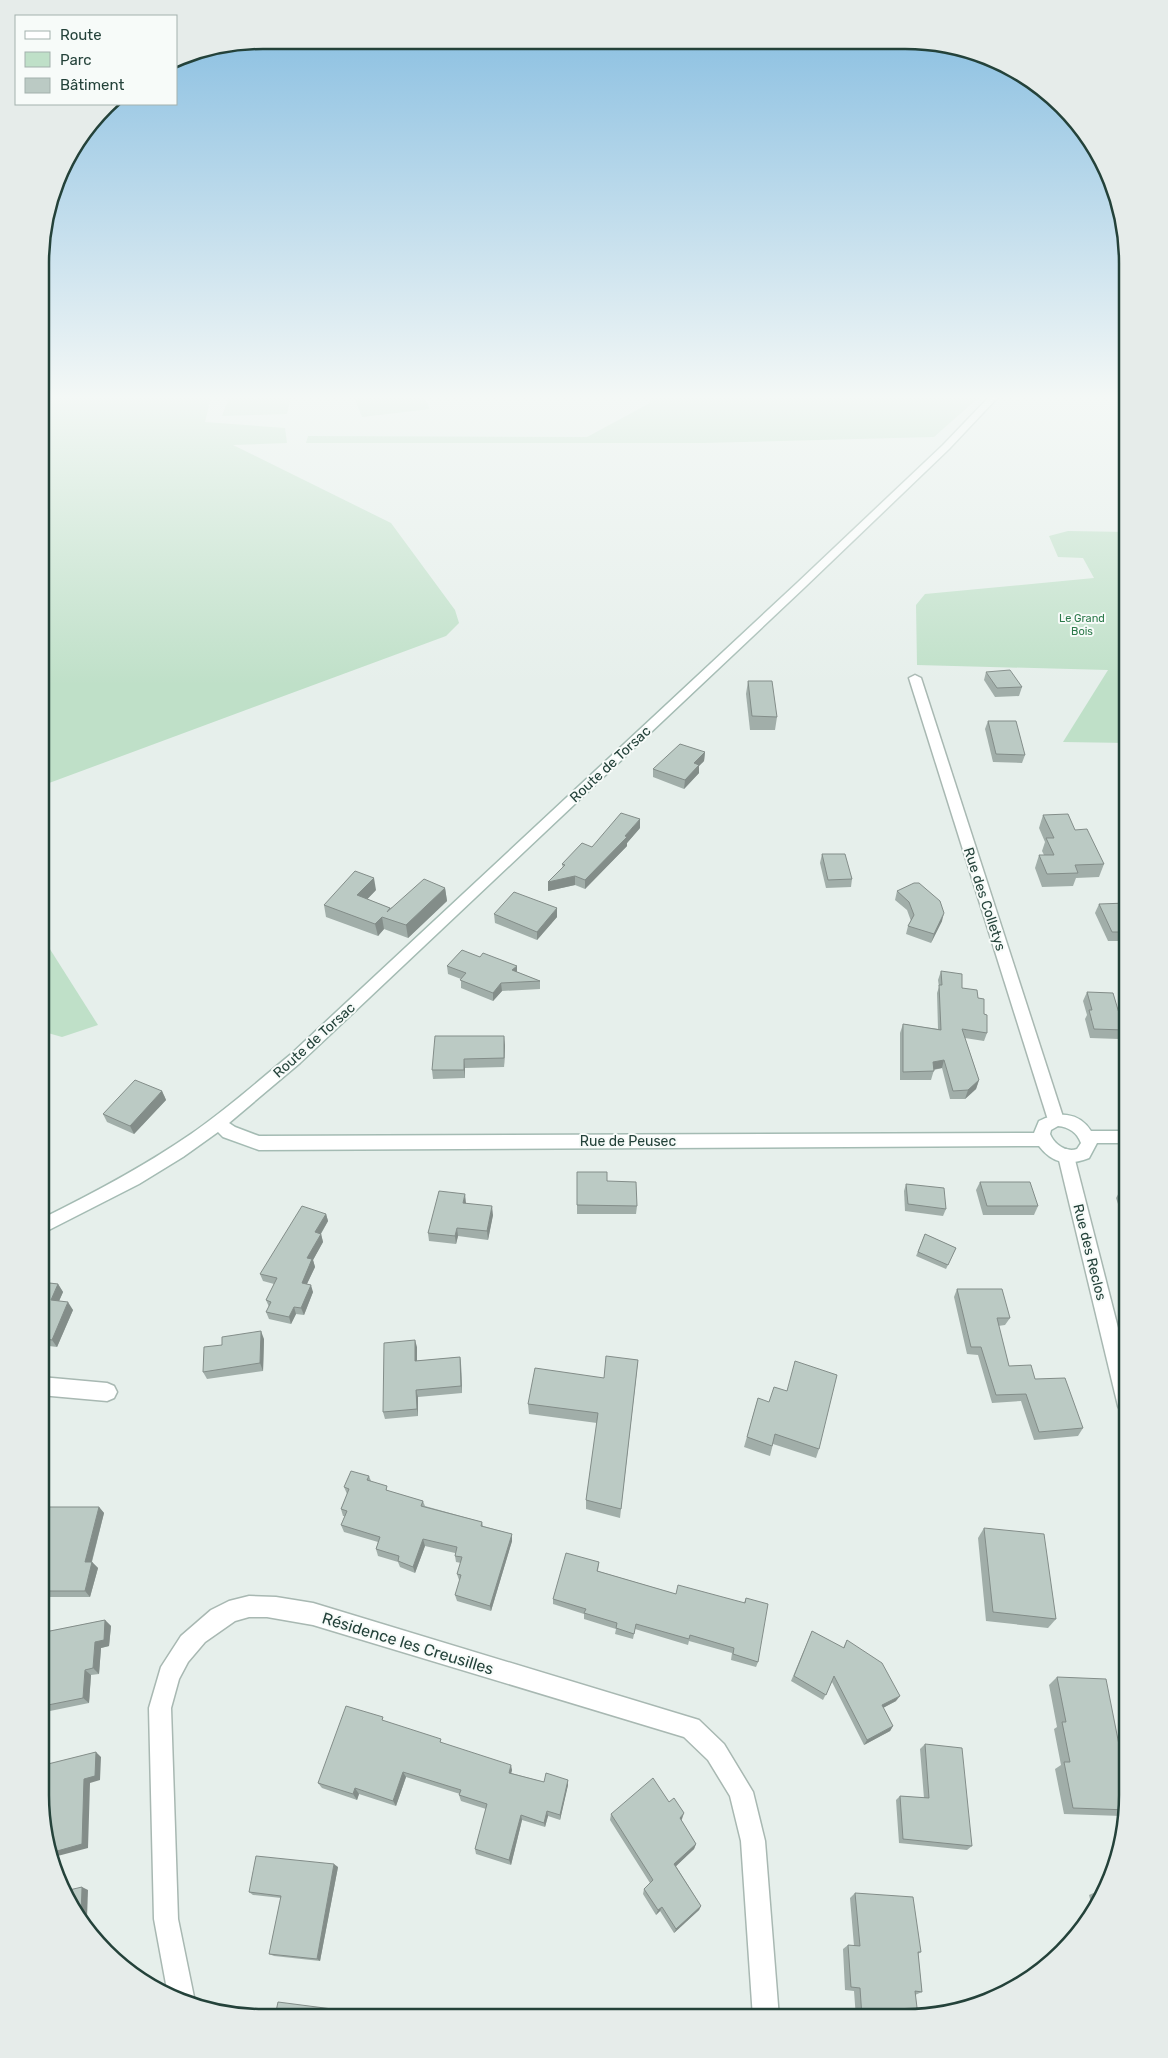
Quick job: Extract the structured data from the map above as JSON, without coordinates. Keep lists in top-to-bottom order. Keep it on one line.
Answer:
{"streets":{"street":["Route de Torsac","Rue des Colletys","Rue de Peusec","Rue des Reclos","Résidence les Creusilles"]},"crossings":[["Route de Torsac","Rue de Peusec"],["Rue des Colletys","Rue de Peusec"],["Rue des Colletys","Rue des Reclos"],["Rue de Peusec","Rue des Reclos"]],"parks":["Le Grand Bois"],"legend":["Route","Parc","Bâtiment"]}
